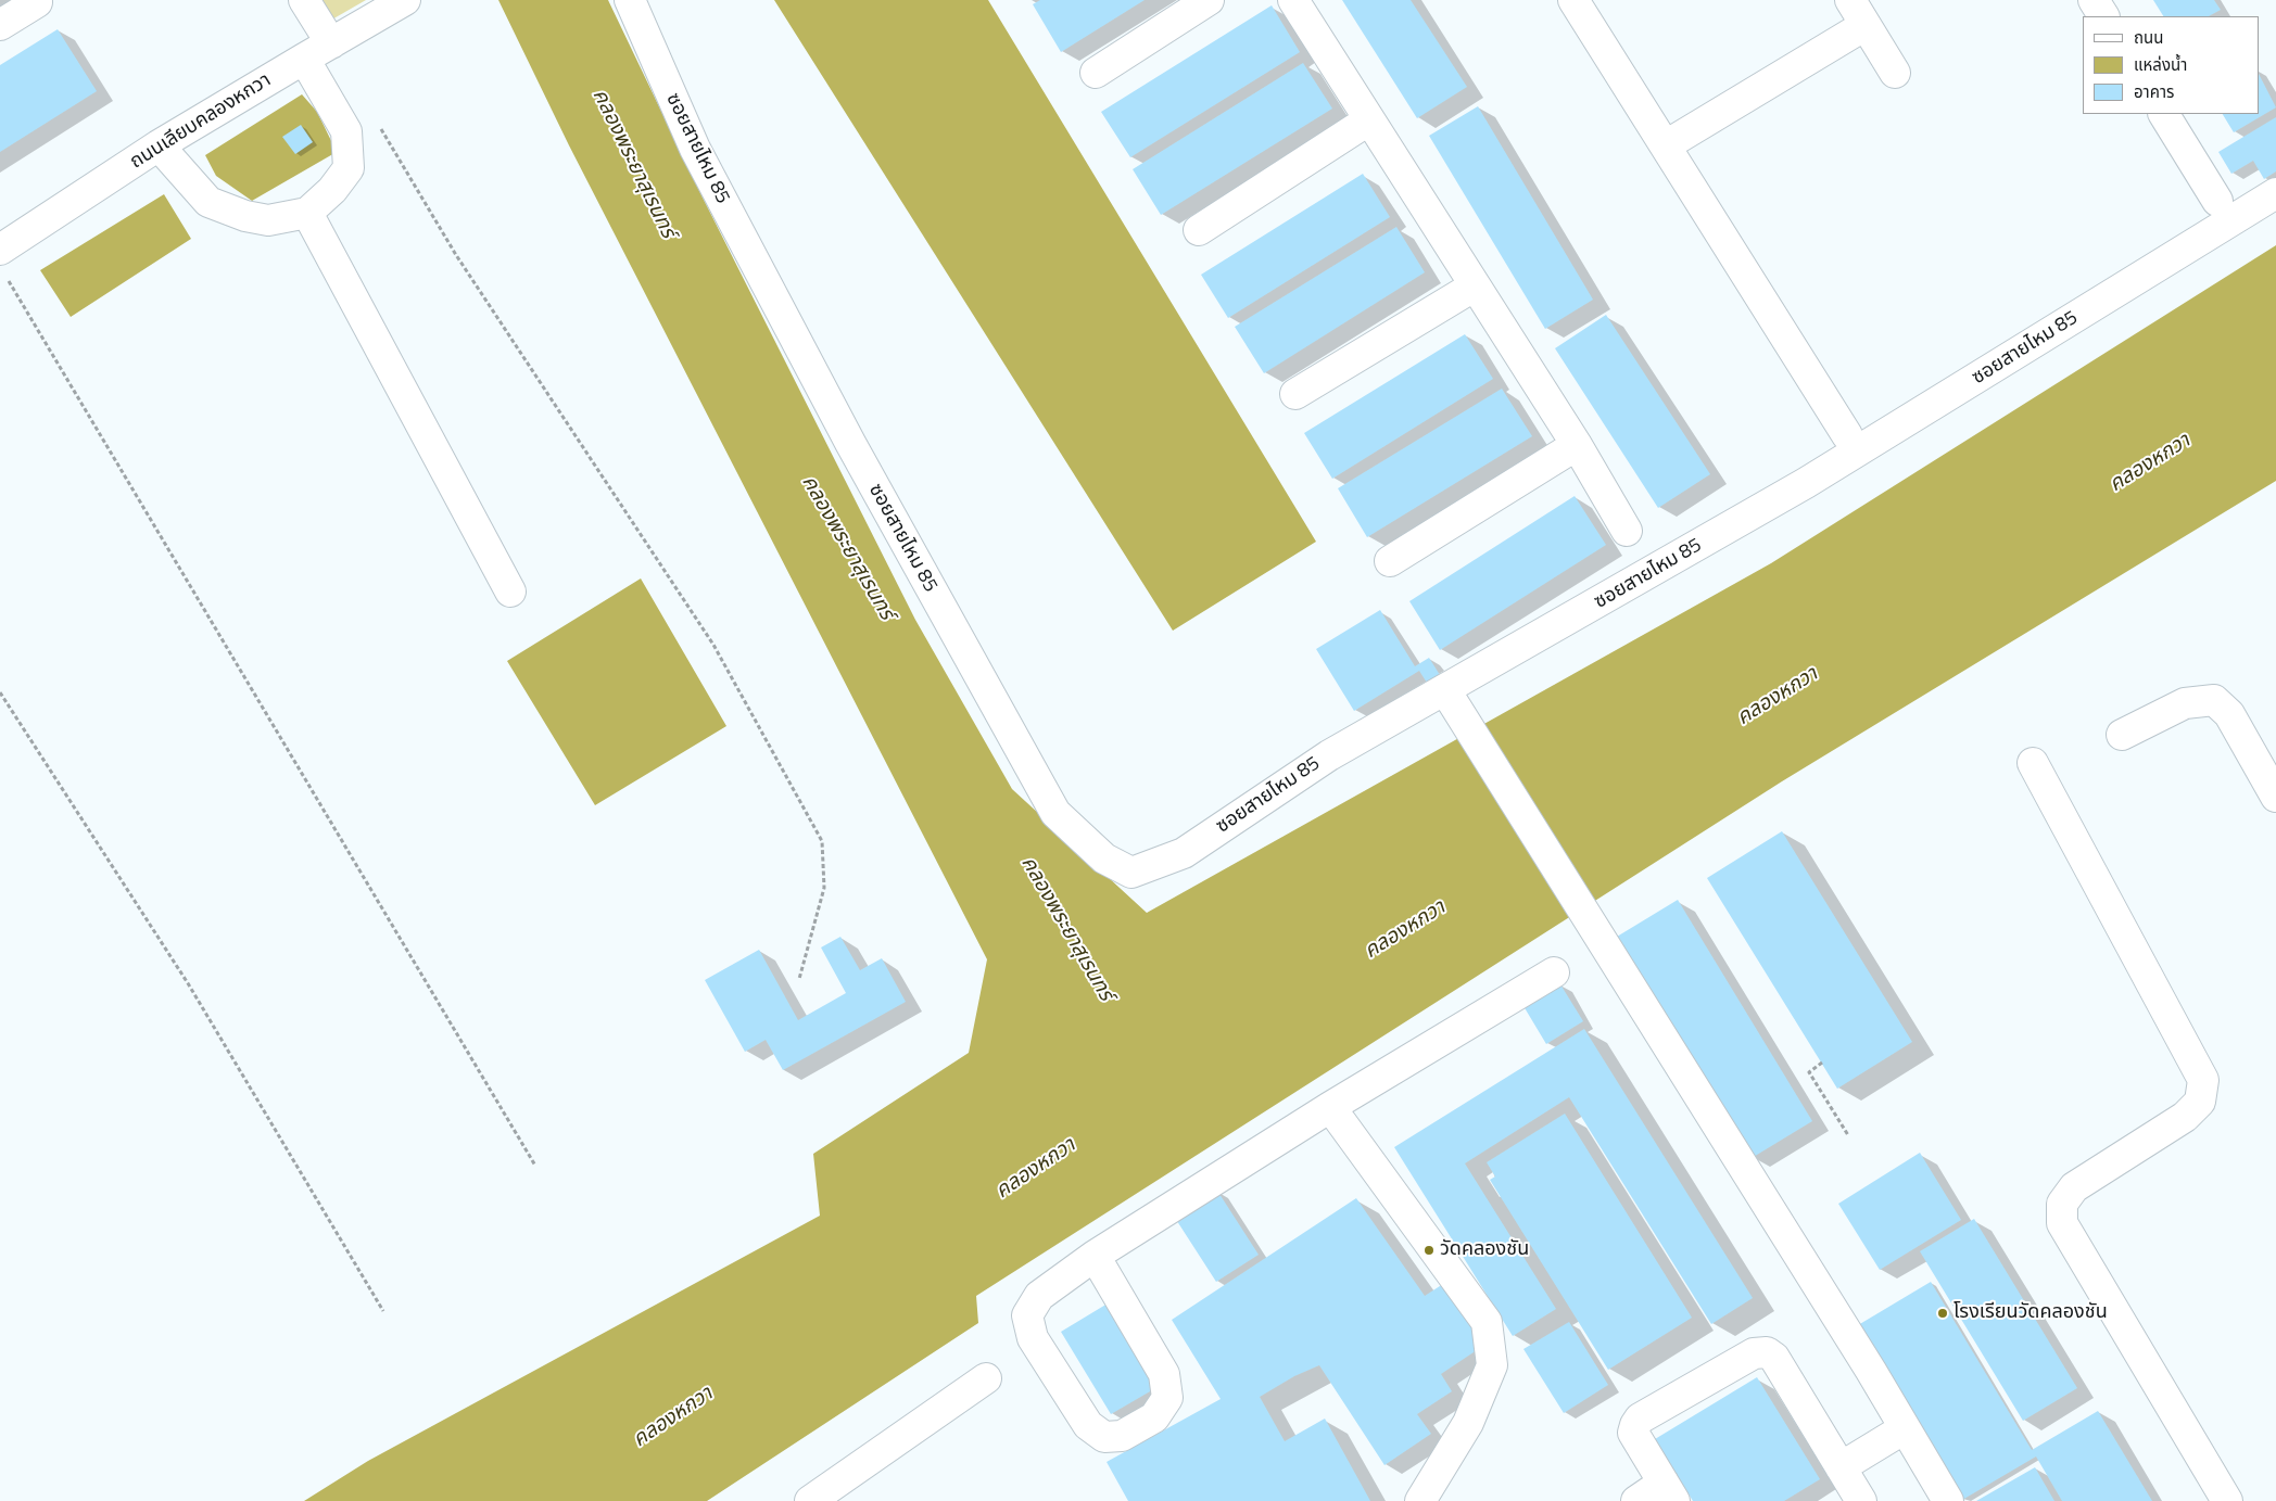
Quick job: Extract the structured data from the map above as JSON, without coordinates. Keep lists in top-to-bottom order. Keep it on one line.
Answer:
{"streets":{"street":["ถนนเลียบคลองหกวา","ซอยสายไหม 85"]},"water":["คลองพระยาสุเรนทร์","คลองหกวา"],"places":["วัดคลองชัน","โรงเรียนวัดคลองชัน"],"legend":["ถนน","แหล่งน้ำ","อาคาร"]}
